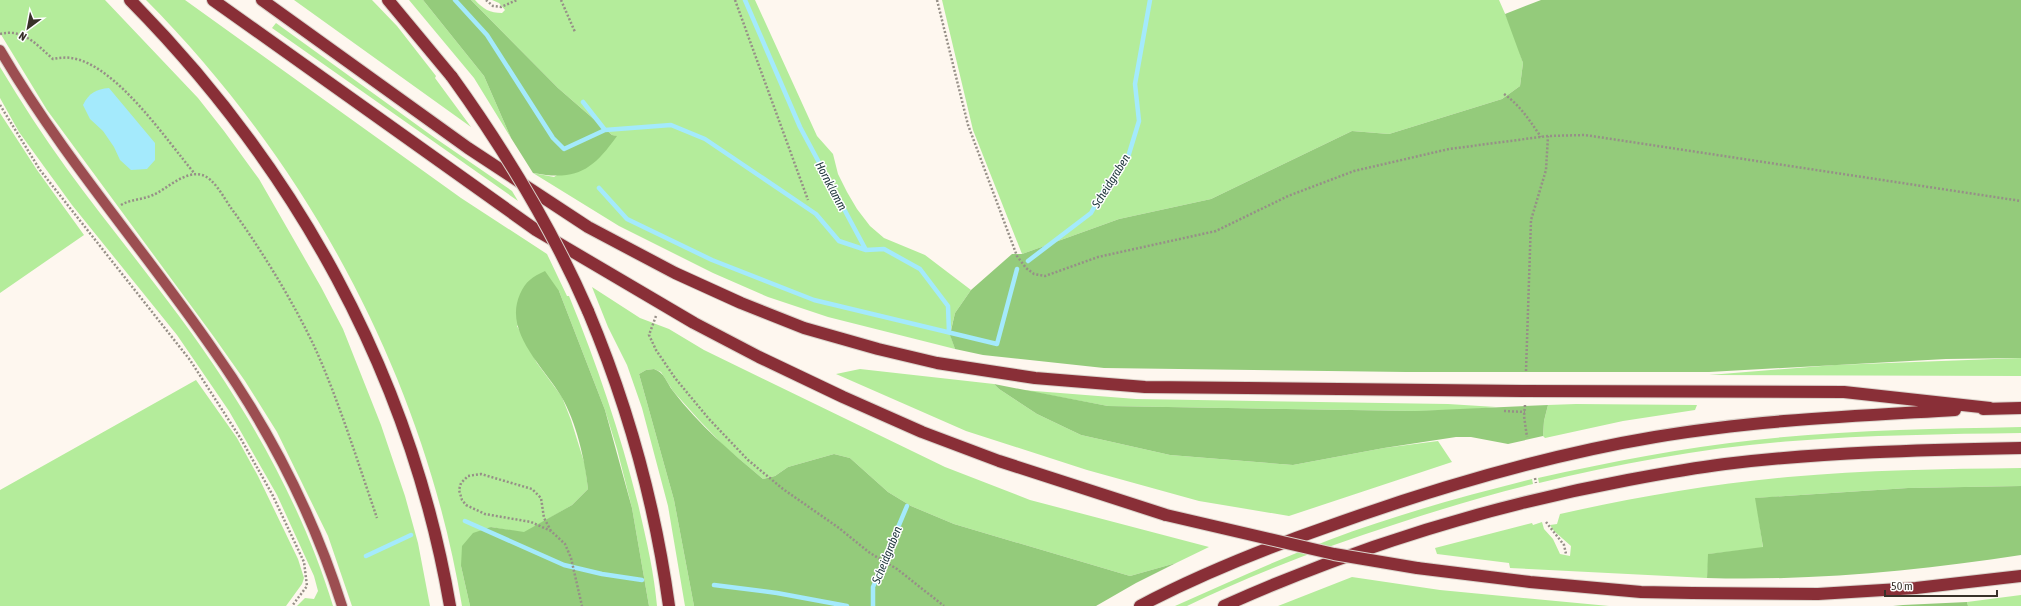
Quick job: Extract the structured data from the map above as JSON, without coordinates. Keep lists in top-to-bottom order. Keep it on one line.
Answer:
{"water":["Scheidgraben","Hornklamm"],"scale_bar":"50 m","north":"bottom left"}
